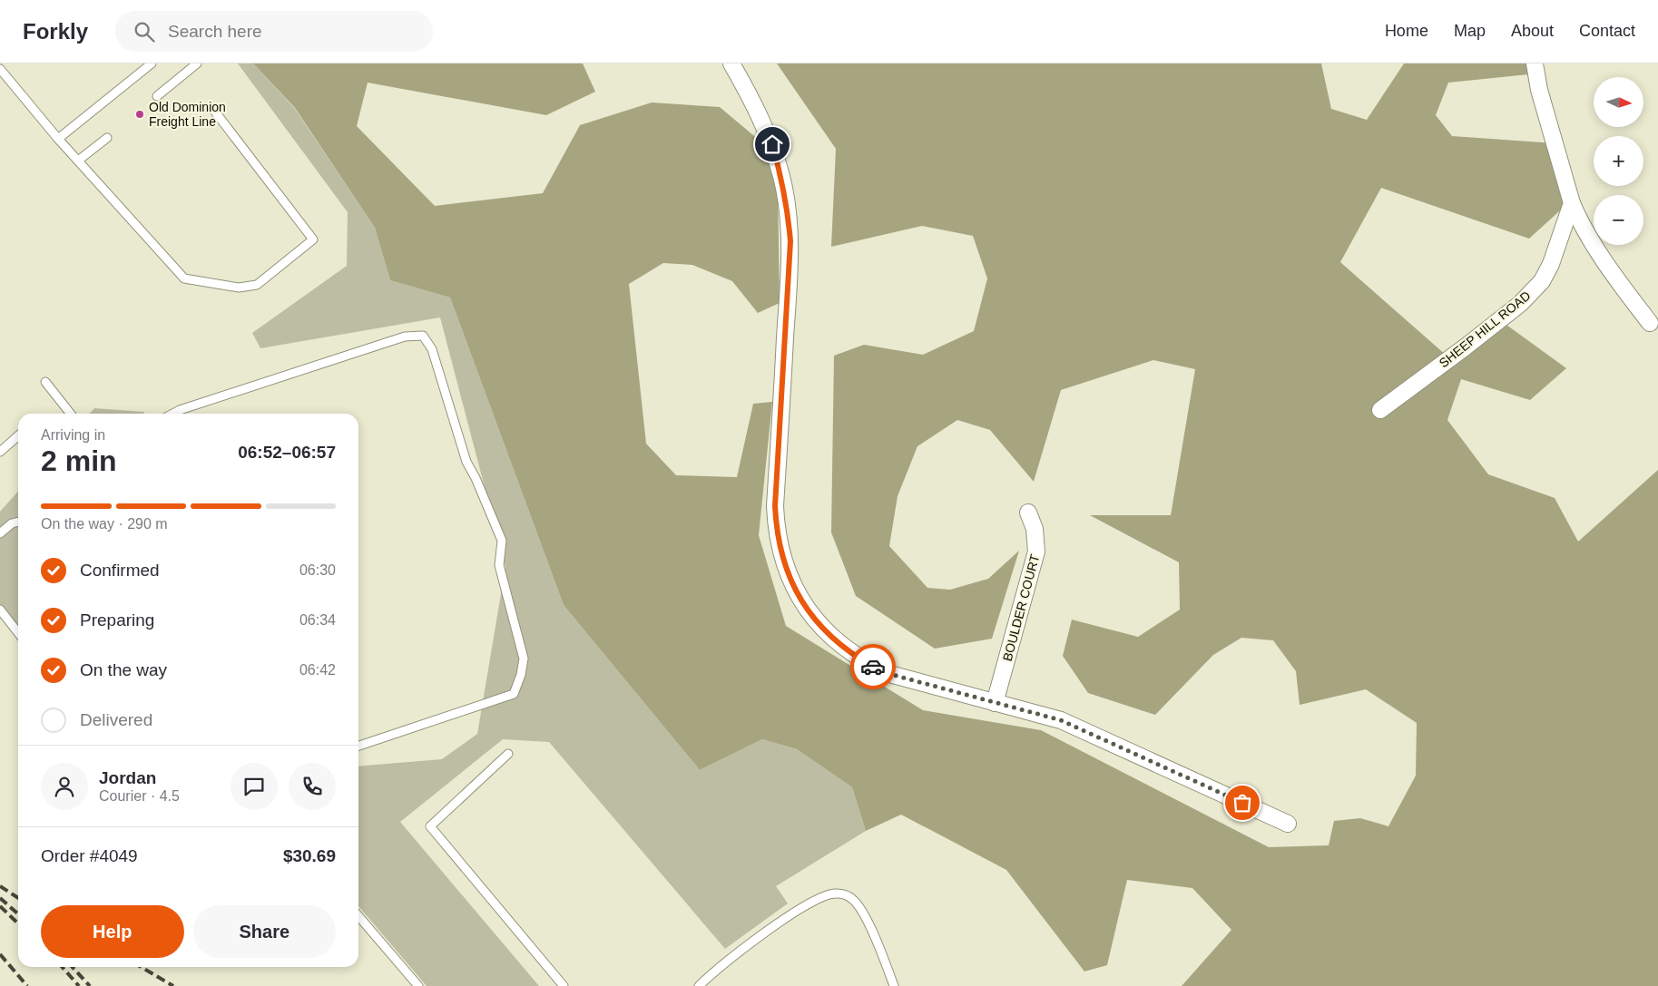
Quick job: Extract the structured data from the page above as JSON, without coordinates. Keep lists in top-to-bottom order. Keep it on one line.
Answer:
{"streets":{"street":["SHEEP HILL ROAD","BOULDER COURT"]},"places":["Old Dominion Freight Line"],"north":"right","page":{"header":"Forkly","search":"Search here","nav":["Home","Map","About","Contact"],"map_buttons":["+","−"],"heading":["2 min","Arriving in","06:52–06:57"],"panel":["Jordan","Courier · 4.5","Order #4049","$30.69"],"bar":"On the way · 290 m","list":[["Confirmed","06:30"],["Preparing","06:34"],["On the way","06:42"],"Delivered"],"buttons":["Help","Share"]}}
